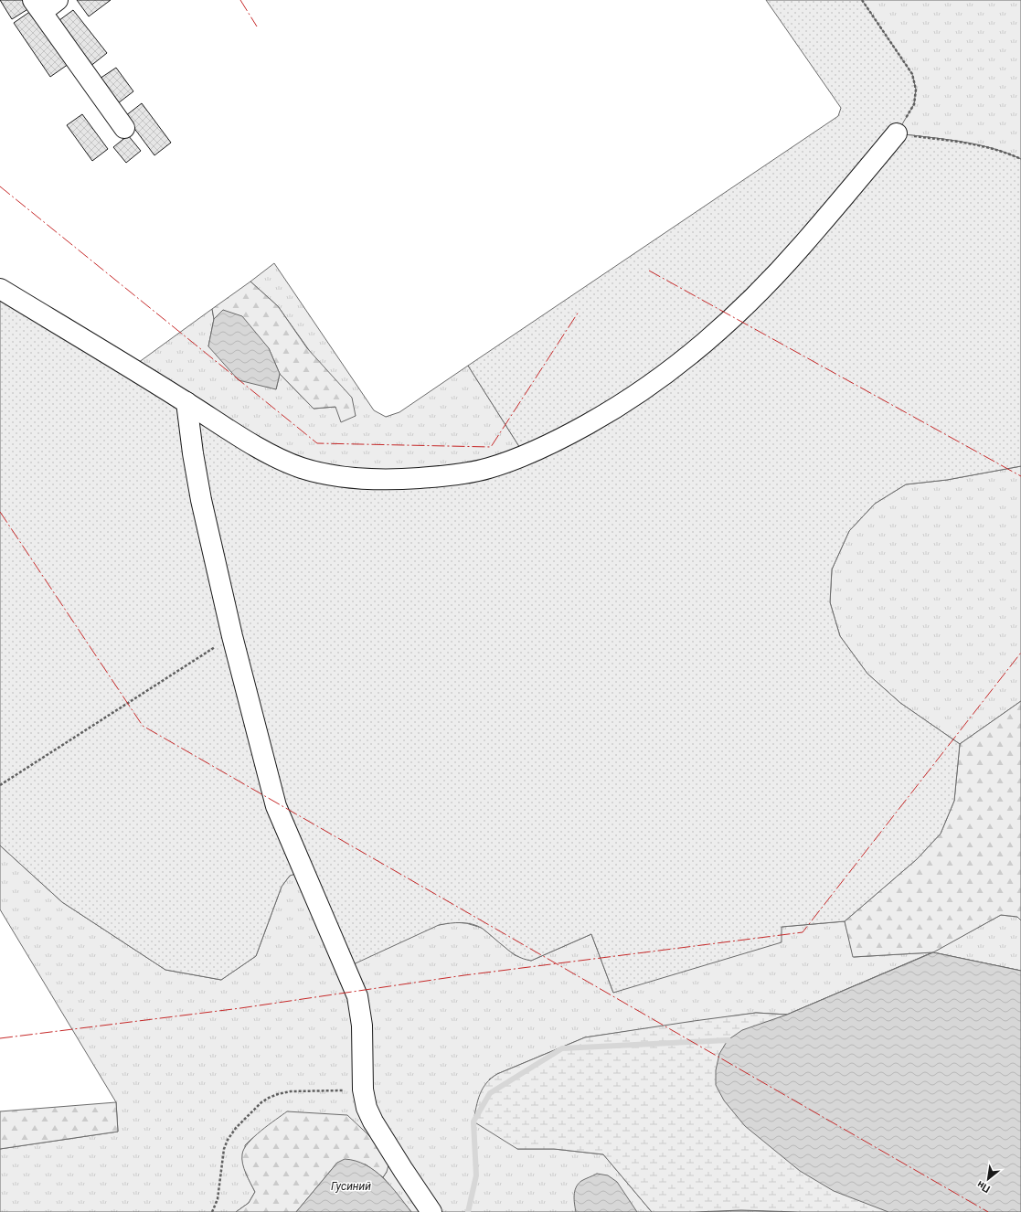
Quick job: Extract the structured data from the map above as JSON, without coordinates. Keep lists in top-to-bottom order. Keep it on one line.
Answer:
{"water":["Гусиний"],"north":"bottom left"}
